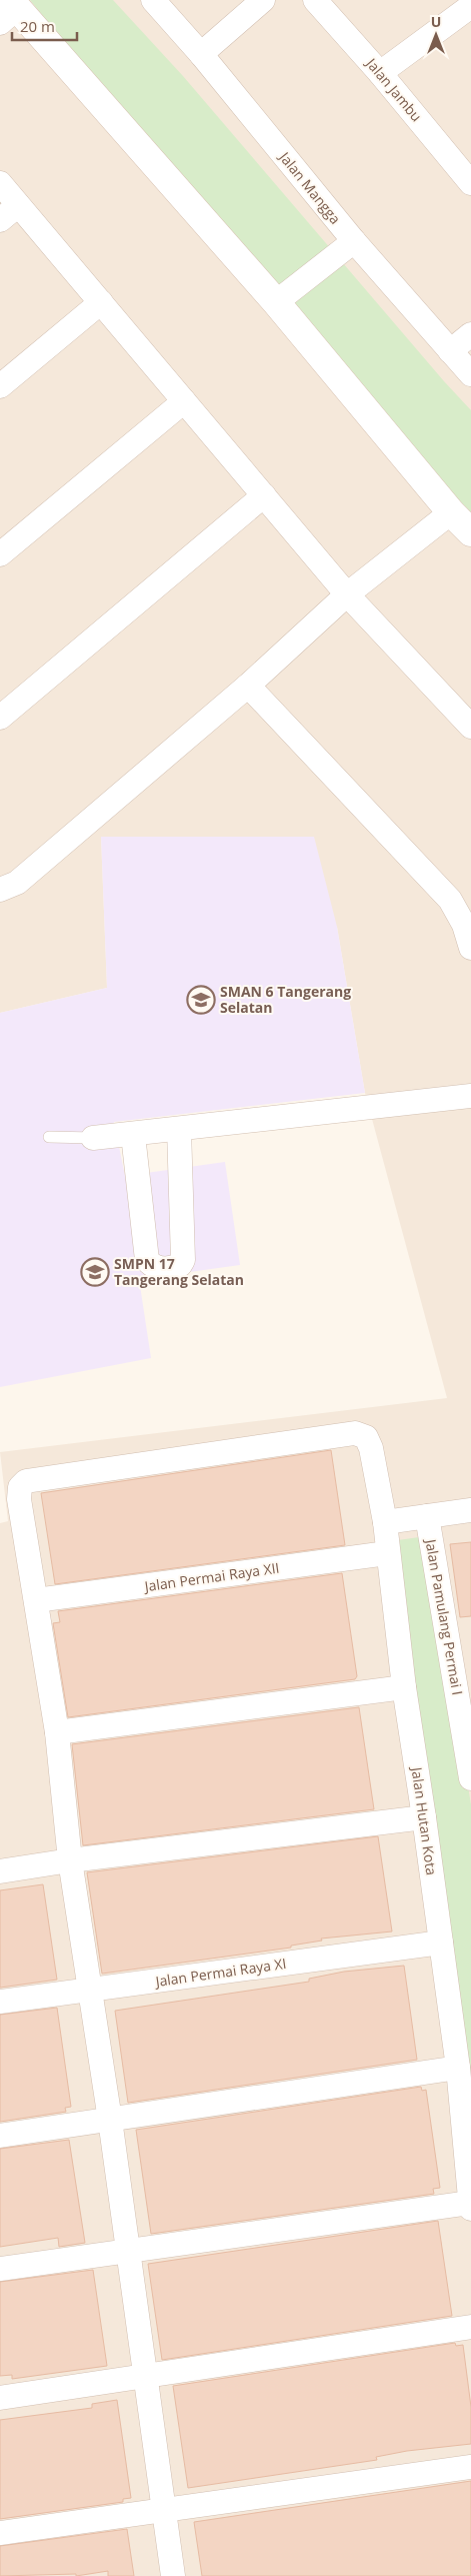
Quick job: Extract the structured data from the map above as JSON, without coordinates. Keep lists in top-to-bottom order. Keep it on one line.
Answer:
{"streets":{"street":["Jalan Jambu","Jalan Mangga","Jalan Permai Raya XII","Jalan Pamulang Permai I","Jalan Hutan Kota","Jalan Permai Raya XI"]},"crossings":[["Jalan Permai Raya XII","Jalan Hutan Kota"],["Jalan Hutan Kota","Jalan Permai Raya XI"]],"places":{"school or university":["SMAN 6 Tangerang Selatan","SMPN 17 Tangerang Selatan"]},"scale_bar":"20 m","north":"top"}
